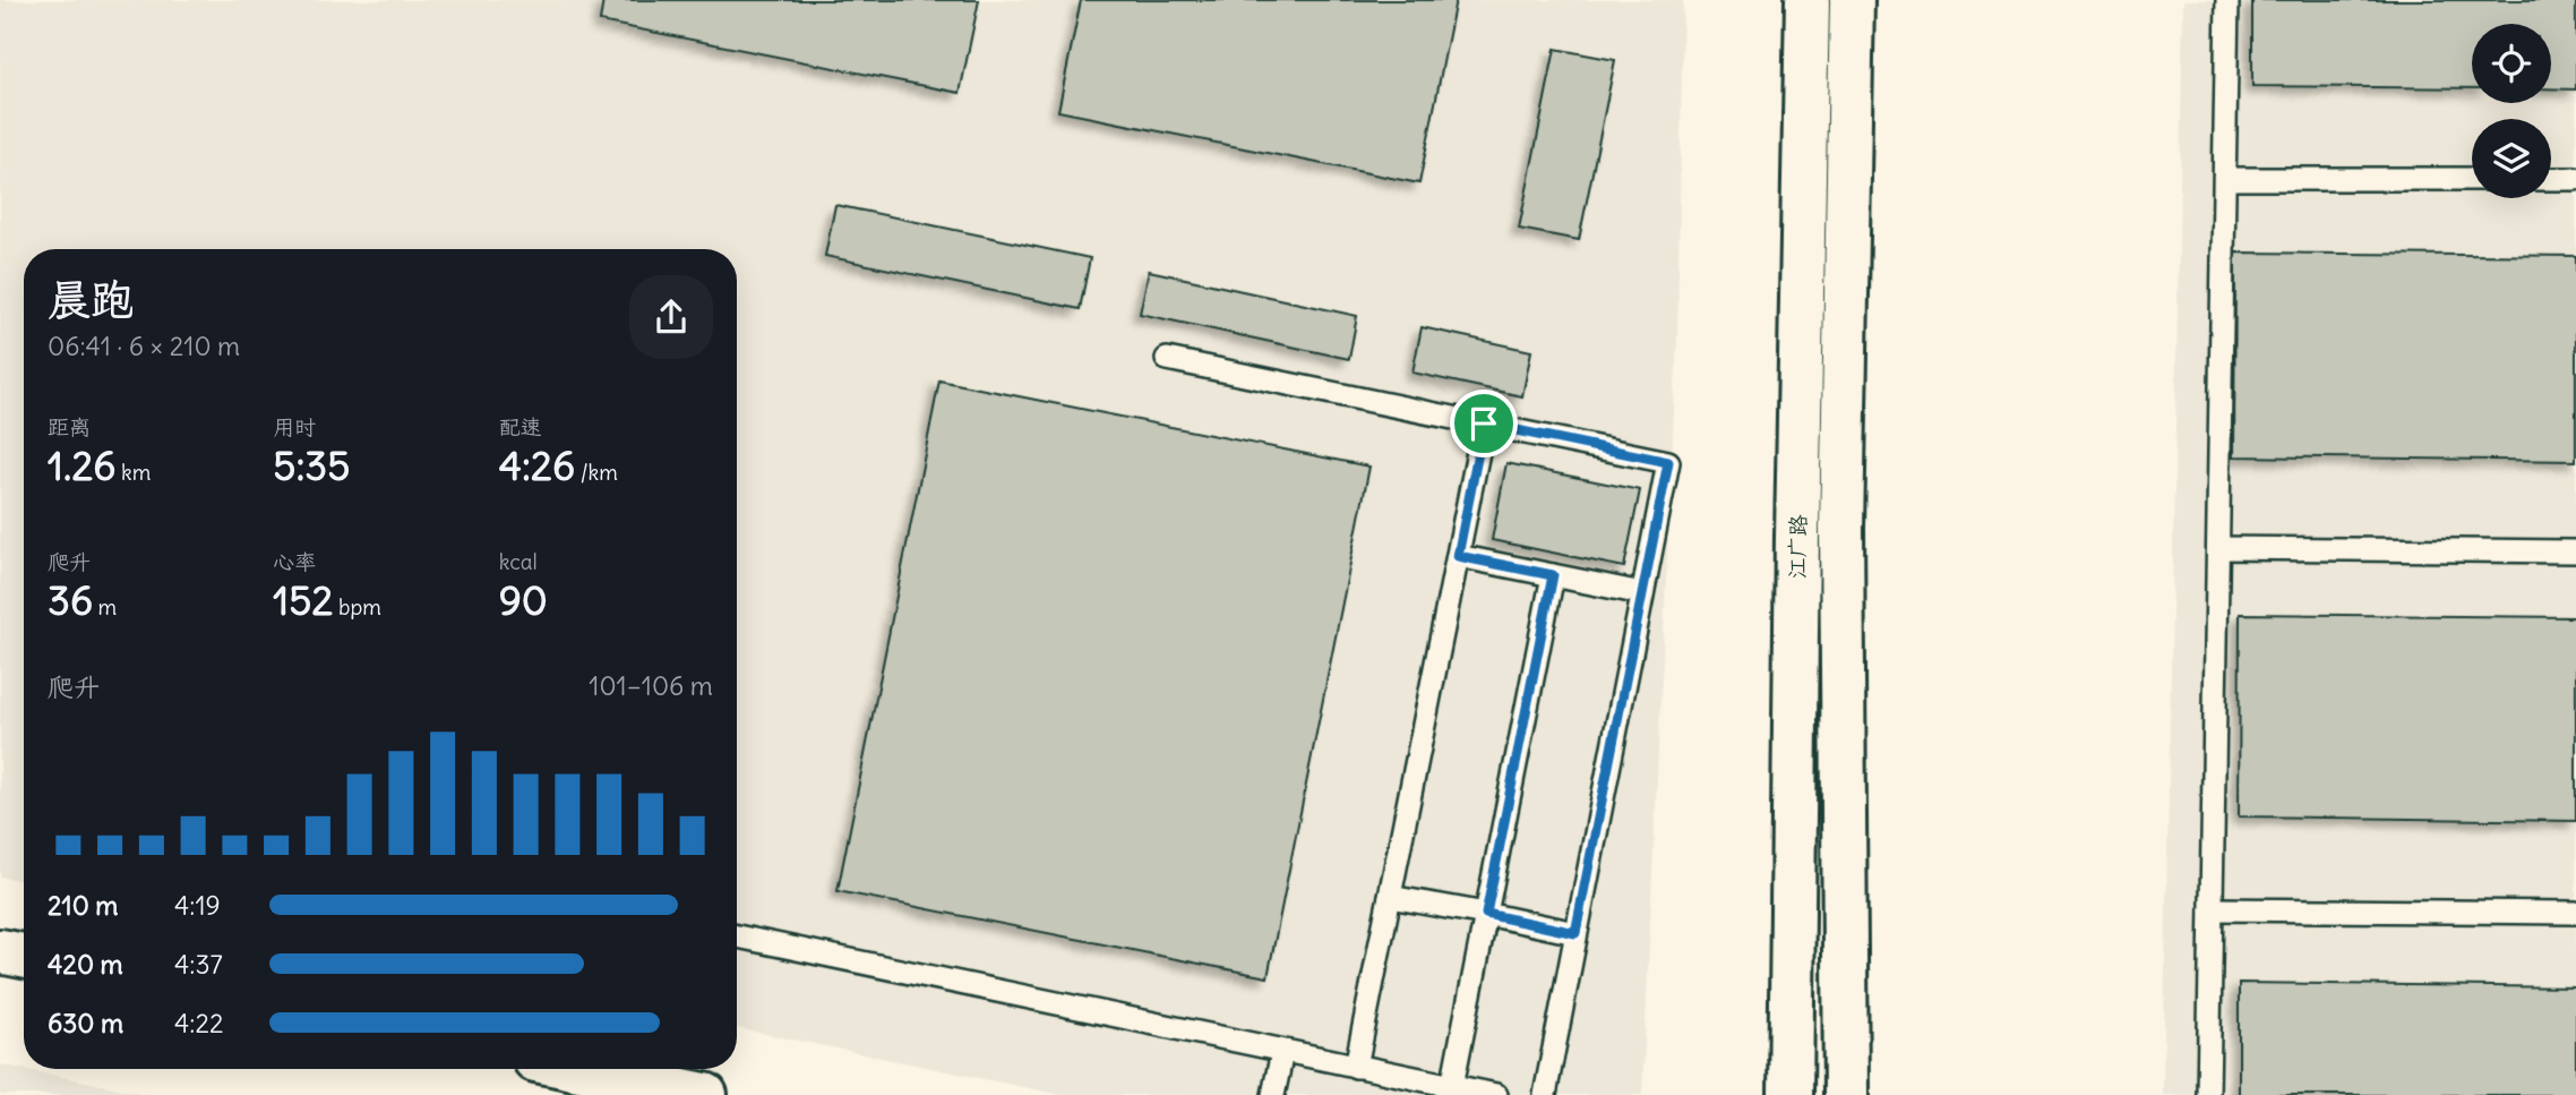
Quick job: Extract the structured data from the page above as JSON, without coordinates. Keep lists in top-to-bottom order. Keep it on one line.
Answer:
{"streets":{"main road":["江广路"]},"page":{"heading":["晨跑","06:41 · 6 × 210 m"],"stats":[["距离","1.26 km"],["用时","5:35"],["配速","4:26 /km"],["爬升","36 m"],["心率","152 bpm"],["kcal","90"]],"chart":["爬升","101–106 m"],"list":[{"name":"210 m","note":"4:19"},{"name":"420 m","note":"4:37"},{"name":"630 m","note":"4:22"}]}}
